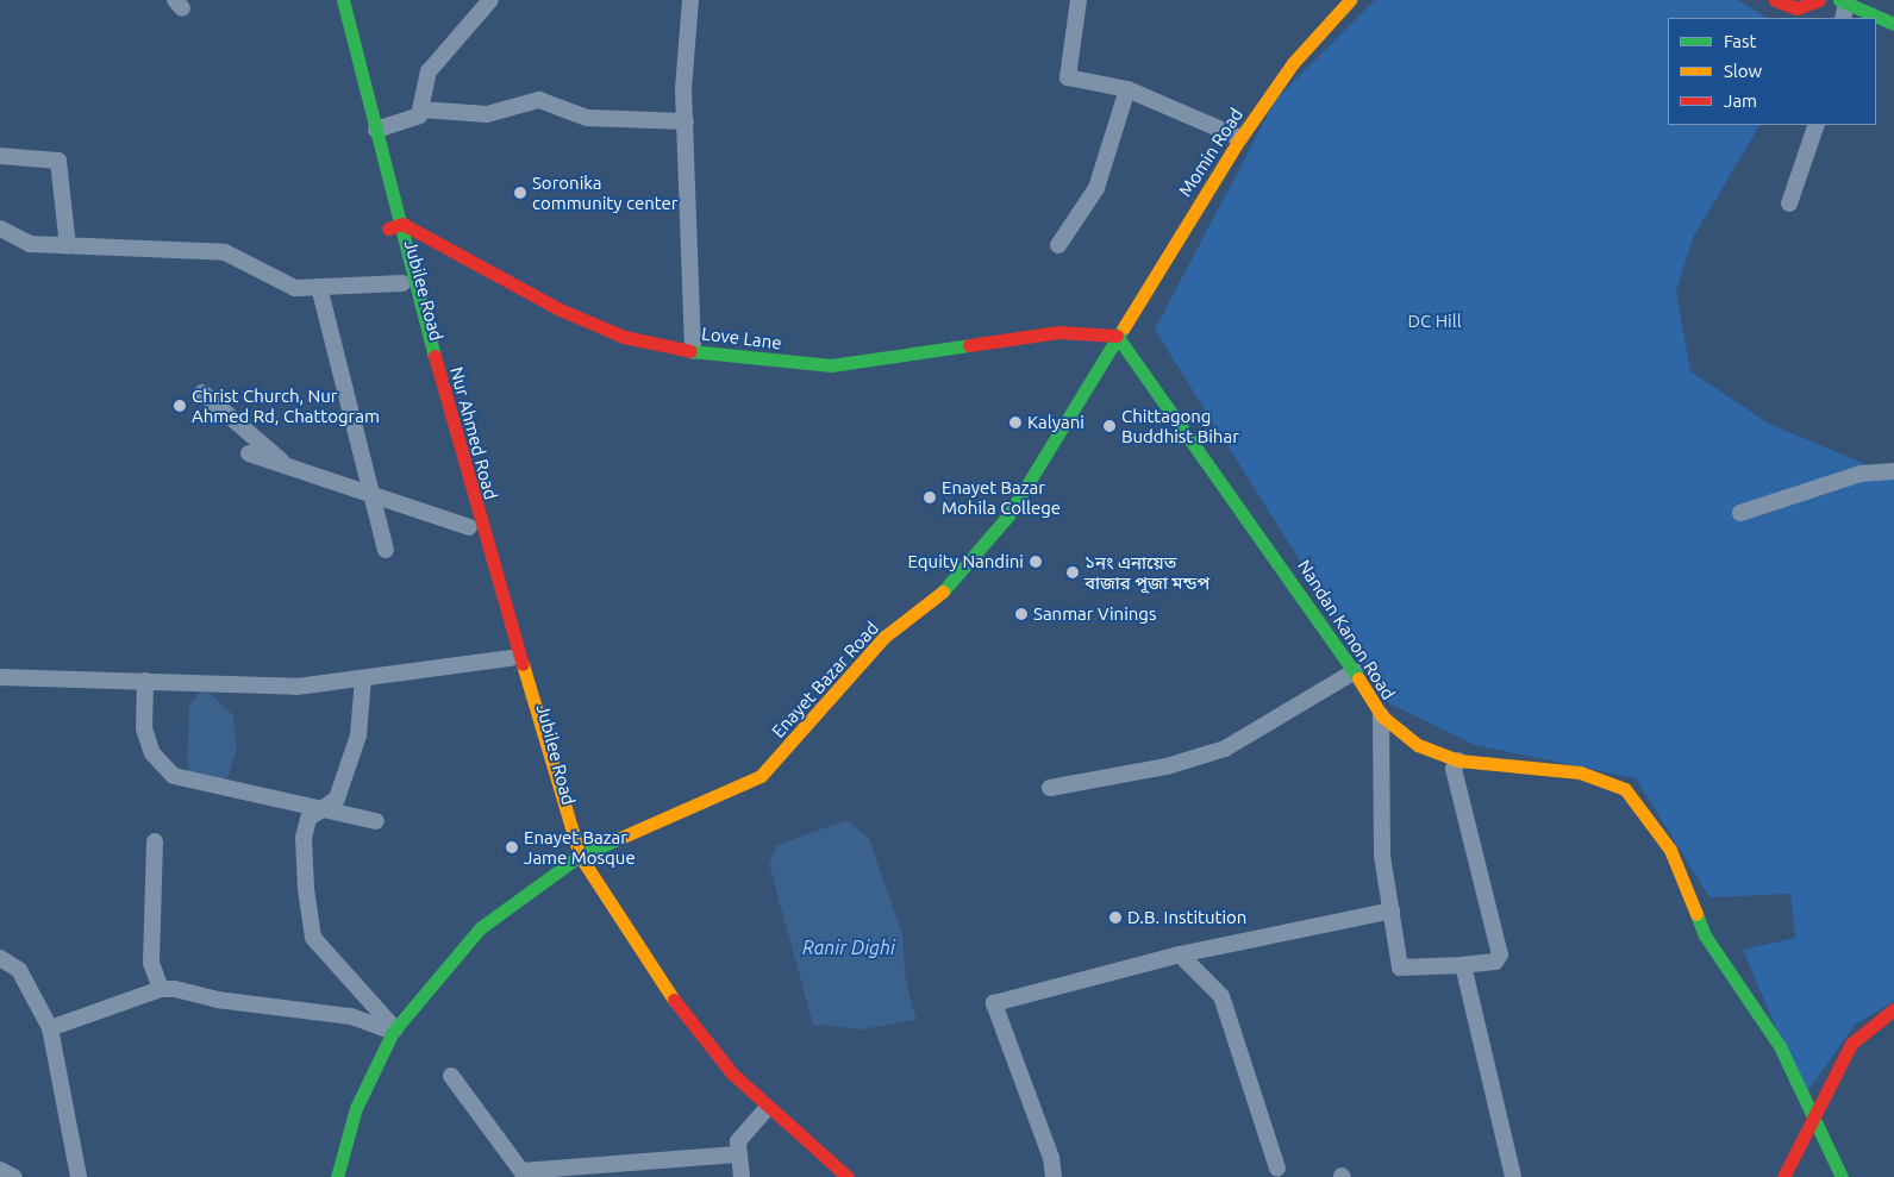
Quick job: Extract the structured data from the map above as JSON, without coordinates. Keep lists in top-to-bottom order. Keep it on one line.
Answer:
{"streets":{"main road":["Momin Road","Jubilee Road","Love Lane","Nur Ahmed Road","Nandan Kanon Road","Enayet Bazar Road"]},"crossings":[["Momin Road","Love Lane"],["Momin Road","Nandan Kanon Road"],["Momin Road","Enayet Bazar Road"],["Jubilee Road","Love Lane"],["Jubilee Road","Nur Ahmed Road"],["Jubilee Road","Enayet Bazar Road"],["Love Lane","Nur Ahmed Road"],["Love Lane","Nandan Kanon Road"],["Love Lane","Enayet Bazar Road"],["Nur Ahmed Road","Enayet Bazar Road"],["Nandan Kanon Road","Enayet Bazar Road"]],"water":["Ranir Dighi"],"parks":["DC Hill"],"places":["Soronika community center","Christ Church, Nur Ahmed Rd, Chattogram","Kalyani","Chittagong Buddhist Bihar","Enayet Bazar Mohila College","Equity Nandini","১নং এনায়েত বাজার পূজা মন্ডপ","Sanmar Vinings","Enayet Bazar Jame Mosque","D.B. Institution"],"legend":["Fast","Slow","Jam"]}
